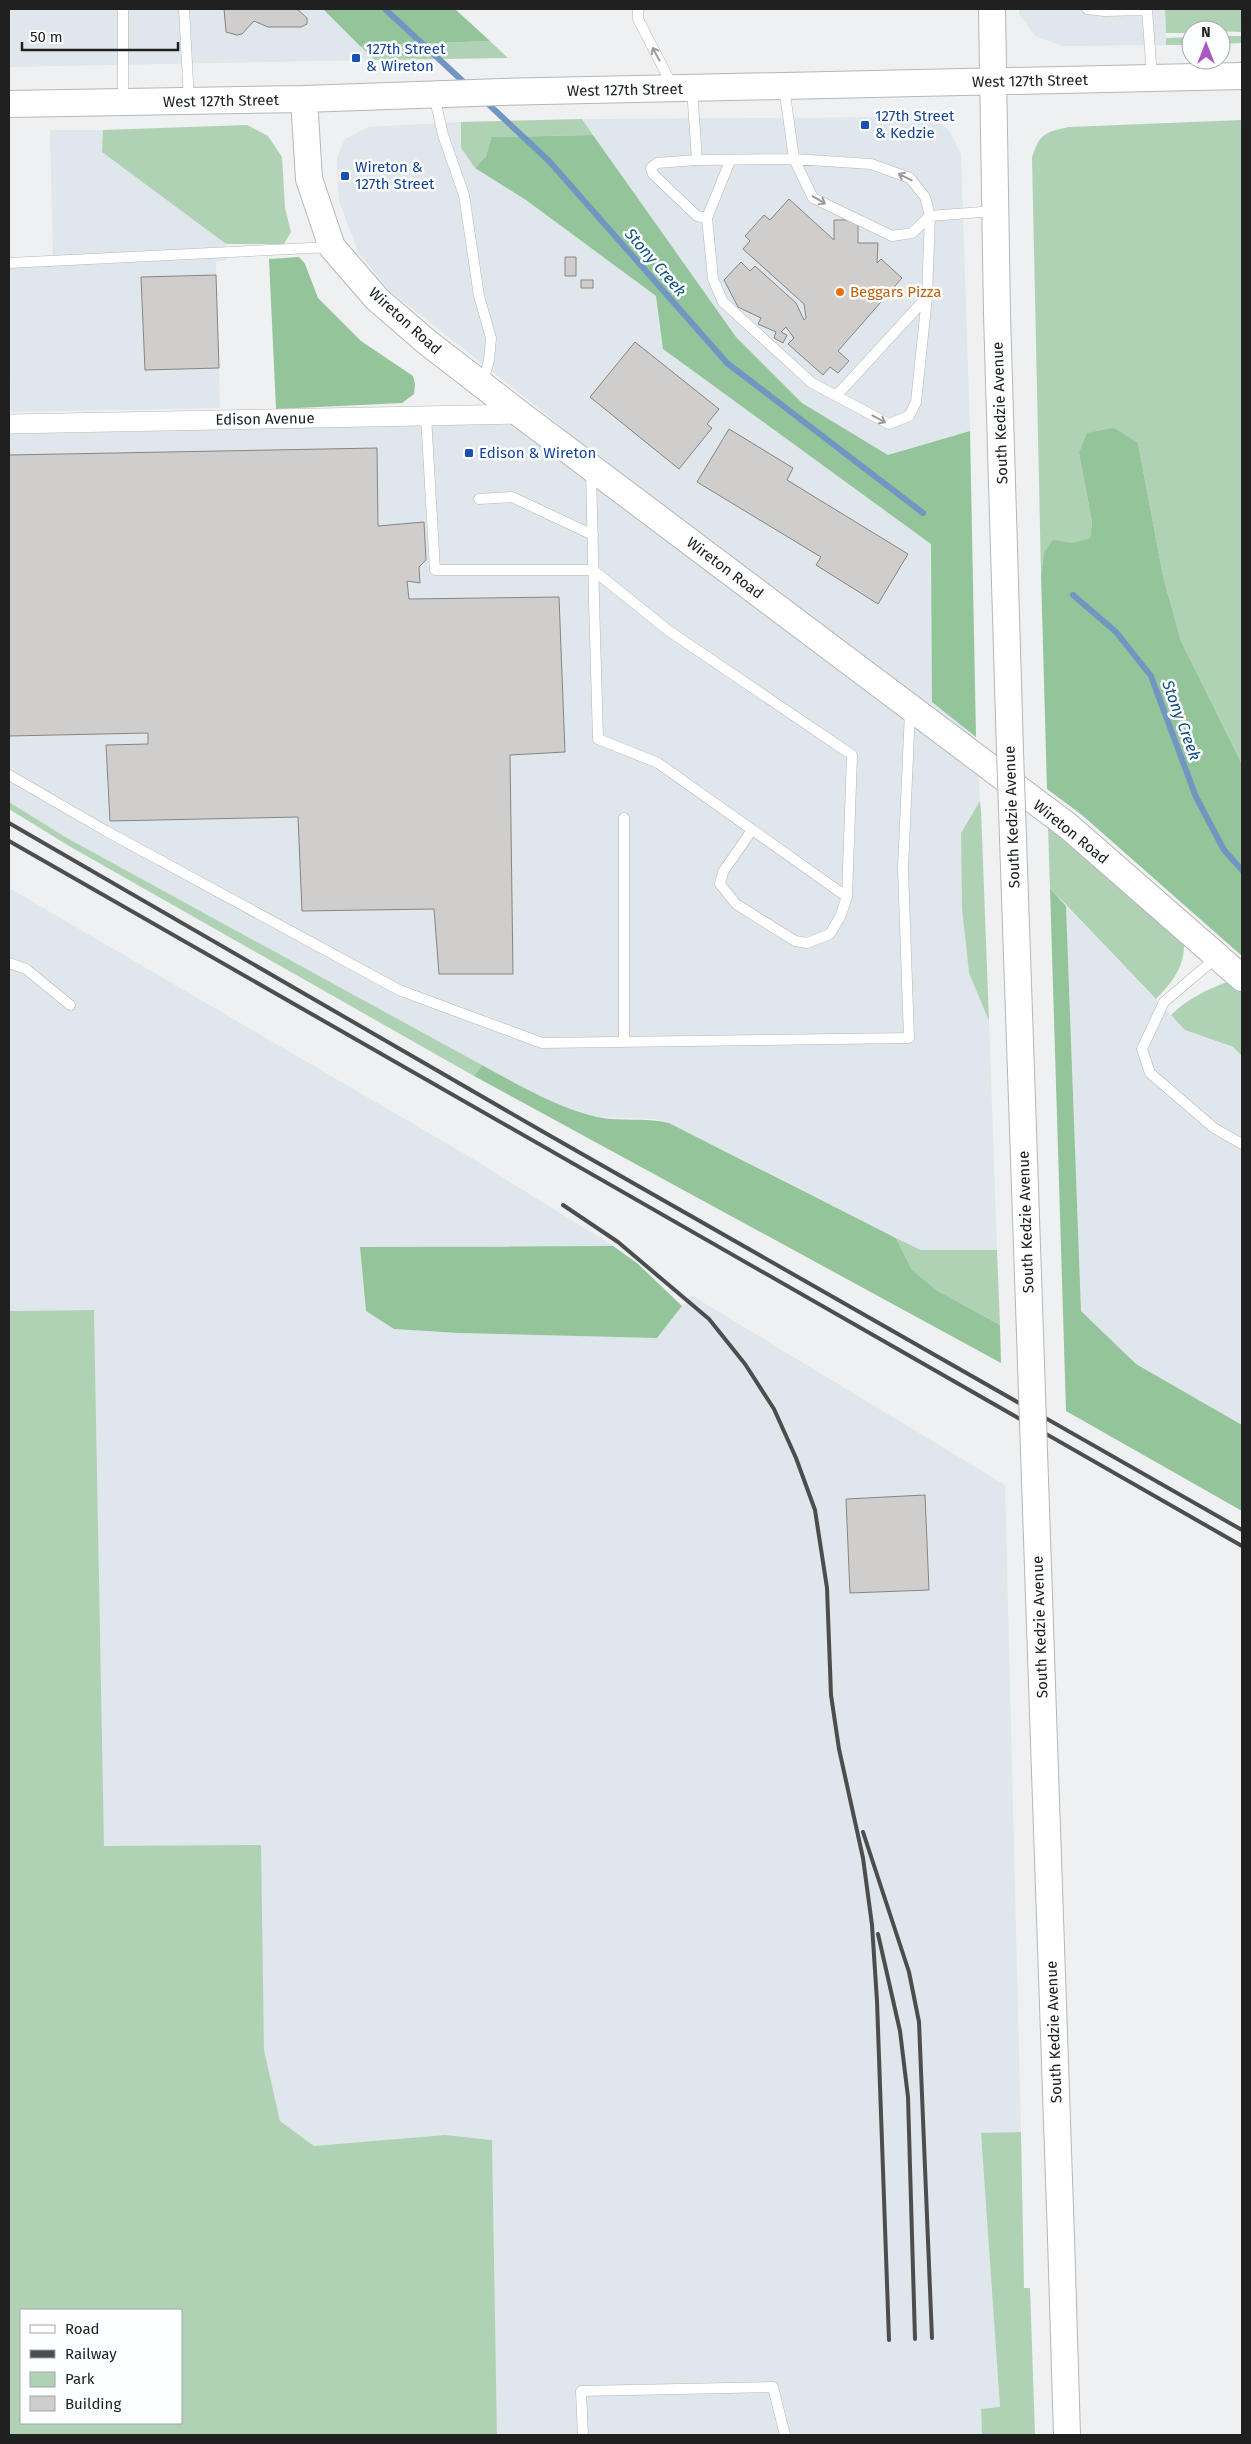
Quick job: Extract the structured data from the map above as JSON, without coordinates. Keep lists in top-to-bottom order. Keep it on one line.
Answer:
{"streets":{"main road":["West 127th Street","Wireton Road","South Kedzie Avenue"],"street":["Edison Avenue"]},"crossings":[["West 127th Street","Wireton Road"],["West 127th Street","South Kedzie Avenue"],["Wireton Road","Edison Avenue"]],"water":["Stony Creek"],"places":{"transit":["127th Street & Wireton","127th Street & Kedzie","Wireton & 127th Street","Edison & Wireton"],"other":["Beggars Pizza"]},"legend":["Road","Railway","Park","Building"],"scale_bar":"50 m","north":"top"}
